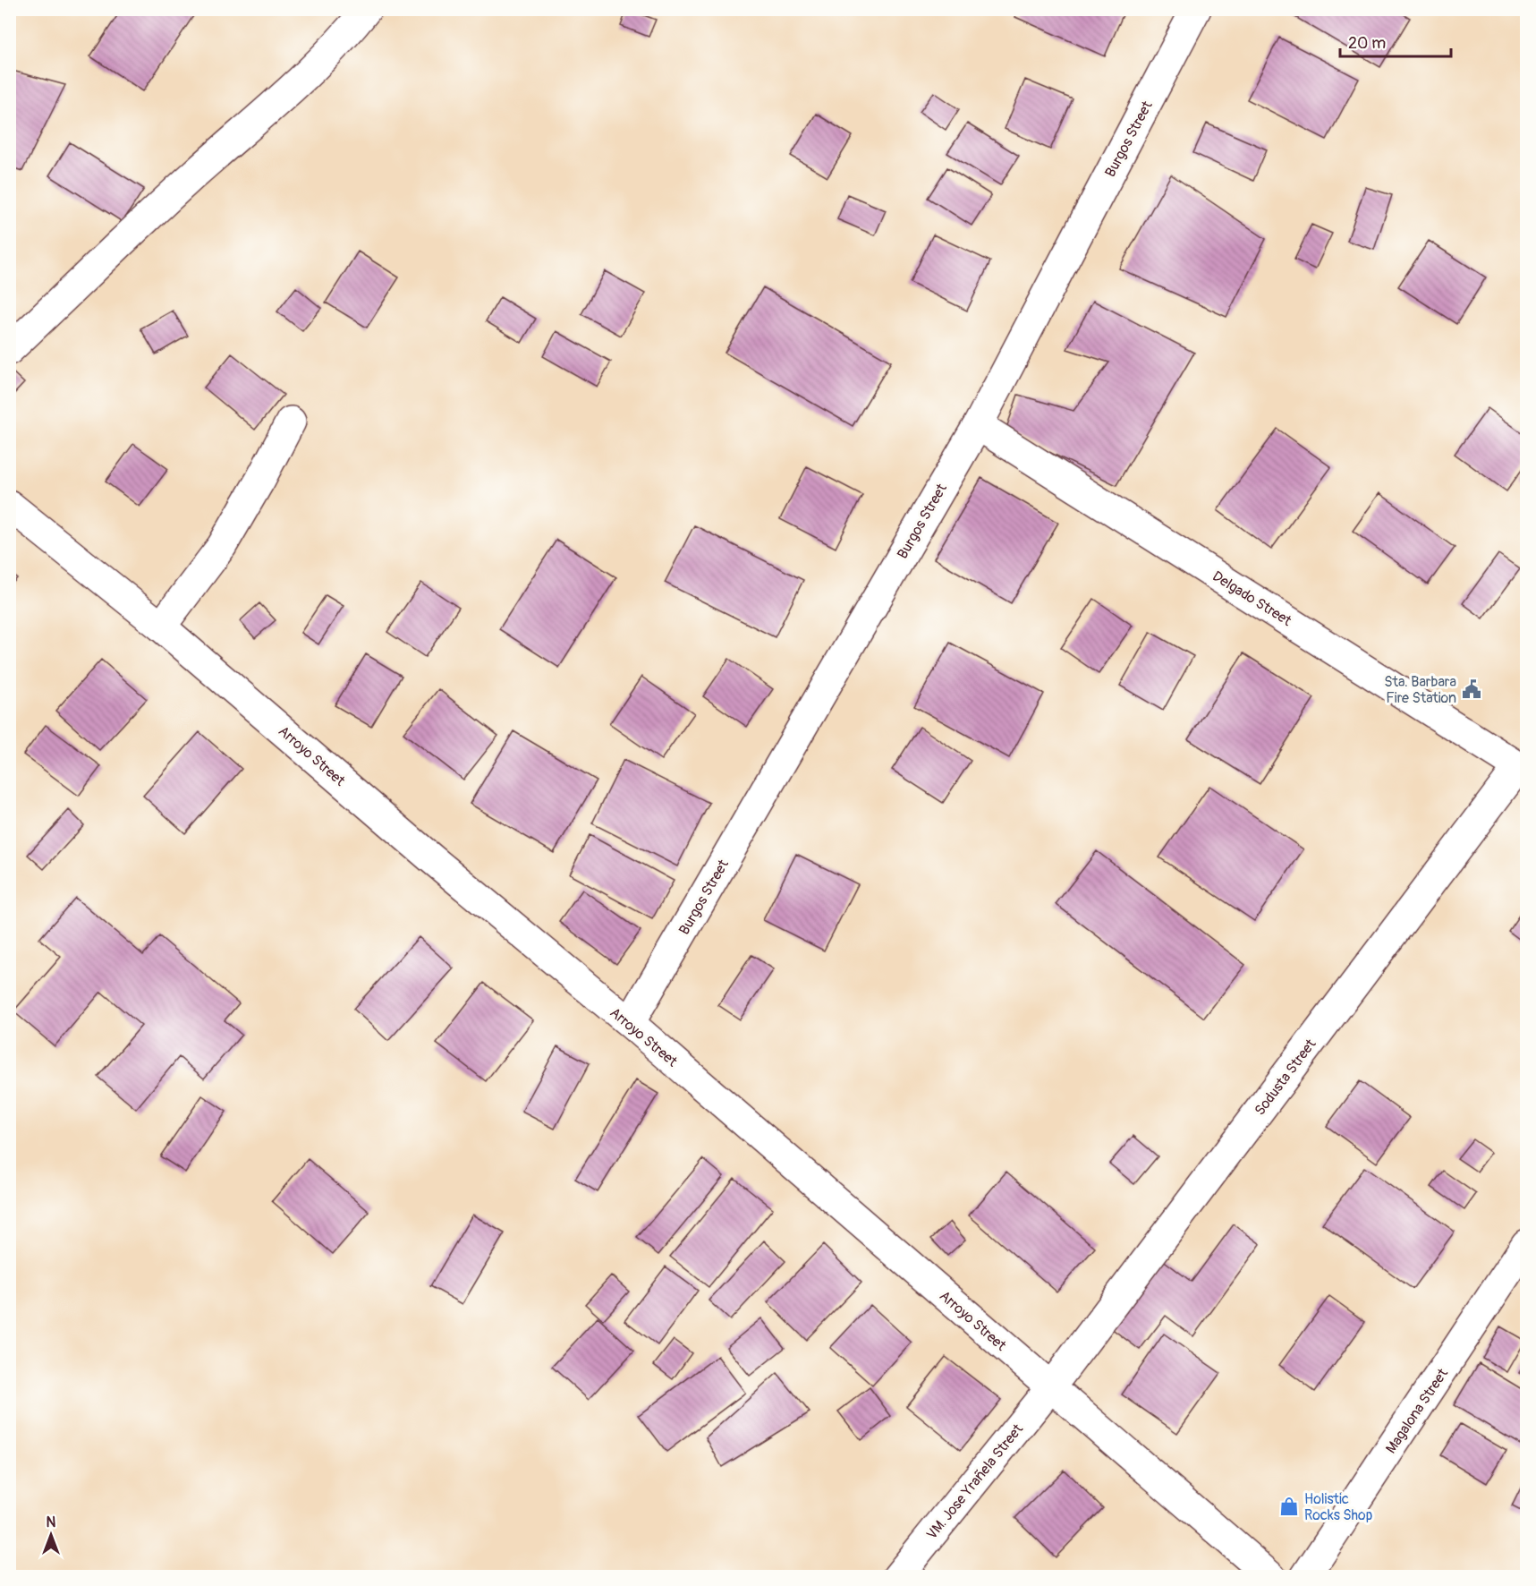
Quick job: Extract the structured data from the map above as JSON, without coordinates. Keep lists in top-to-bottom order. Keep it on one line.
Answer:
{"streets":{"street":["Burgos Street","Delgado Street","Arroyo Street","Sodusta Street","Magalona Street","VM. Jose Yrañela Street"]},"crossings":[["Burgos Street","Delgado Street"],["Burgos Street","Arroyo Street"],["Delgado Street","Sodusta Street"],["Arroyo Street","Sodusta Street"],["Arroyo Street","VM. Jose Yrañela Street"],["Sodusta Street","VM. Jose Yrañela Street"]],"places":{"public building":["Sta. Barbara Fire Station"],"shop":["Holistic Rocks Shop"]},"scale_bar":"20 m","north":"top"}
